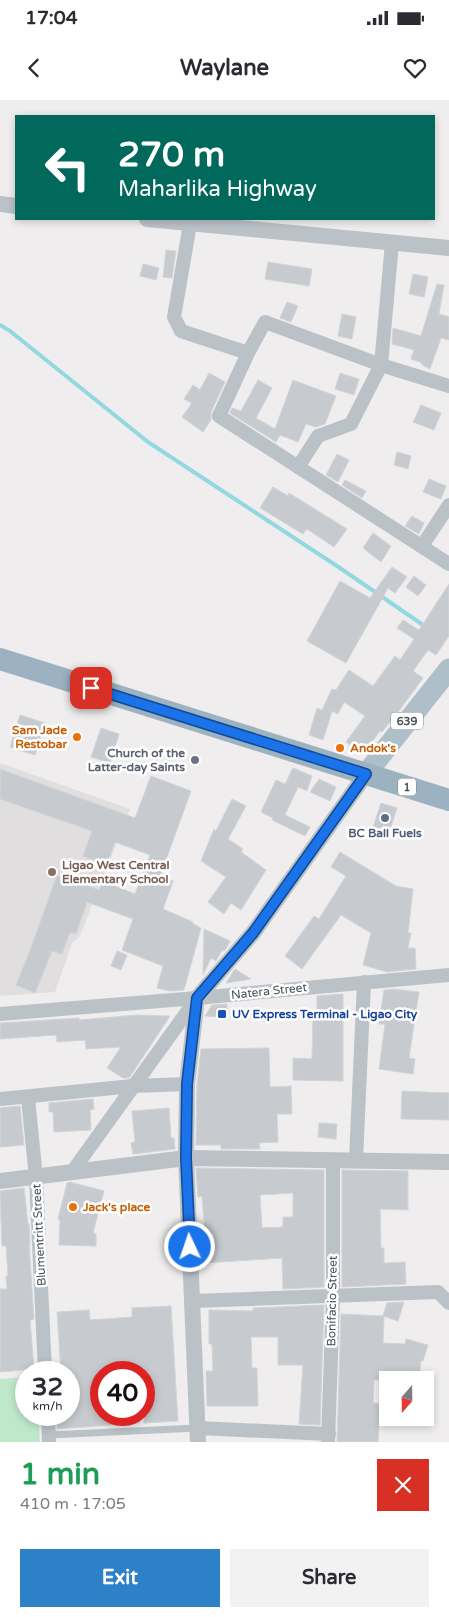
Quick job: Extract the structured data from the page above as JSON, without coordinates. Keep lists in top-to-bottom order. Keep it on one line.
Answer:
{"streets":{"highway":["1"],"main road":["639"],"street":["Natera Street","Blumentritt Street","Bonifacio Street"]},"crossings":[["639","1"]],"places":{"other":["Sam Jade Restobar","Andok's","Church of the Latter-day Saints","BC Ball Fuels","Ligao West Central Elementary School","Jack's place"],"transit":["UV Express Terminal - Ligao City"]},"north":"bottom","page":{"status":"17:04","header":"Waylane","turn":["270 m","Maharlika Highway"],"speed":"32 km/h","limit":"40","heading":["1 min","410 m · 17:05"],"buttons":["Exit","Share"]}}
